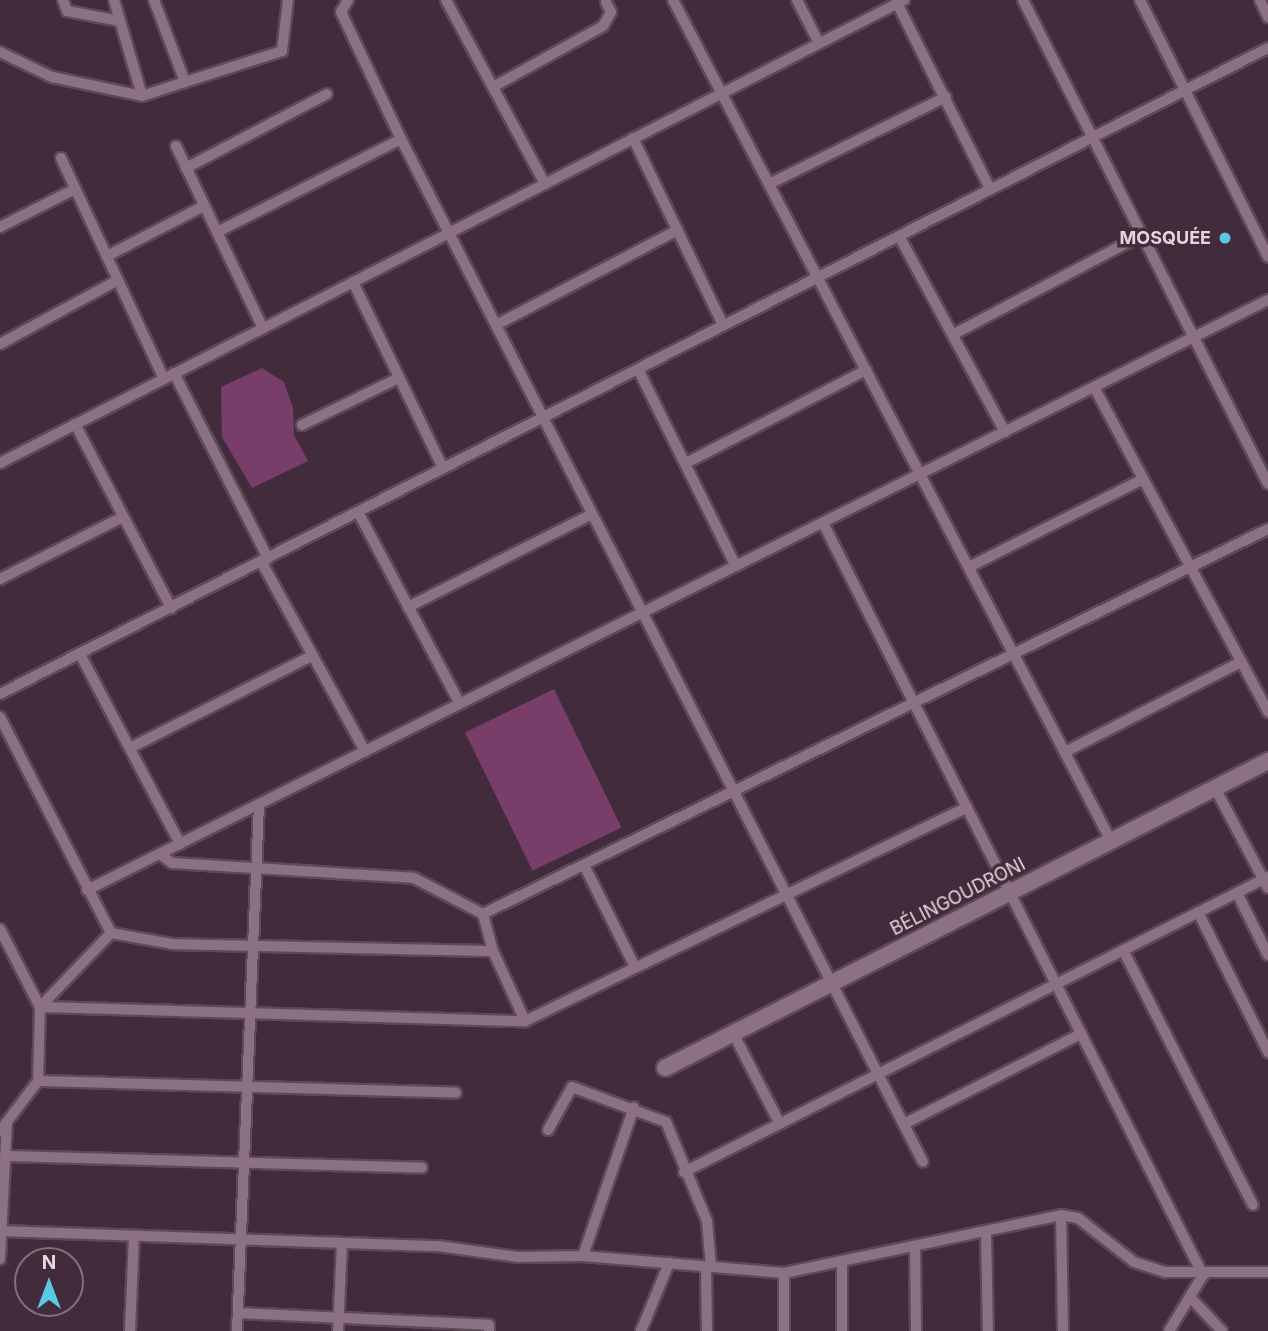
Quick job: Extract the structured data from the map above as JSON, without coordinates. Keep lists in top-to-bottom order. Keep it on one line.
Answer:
{"streets":{"street":["BÉLINGOUDRONI"]},"places":["MOSQUÉE"],"north":"top"}
